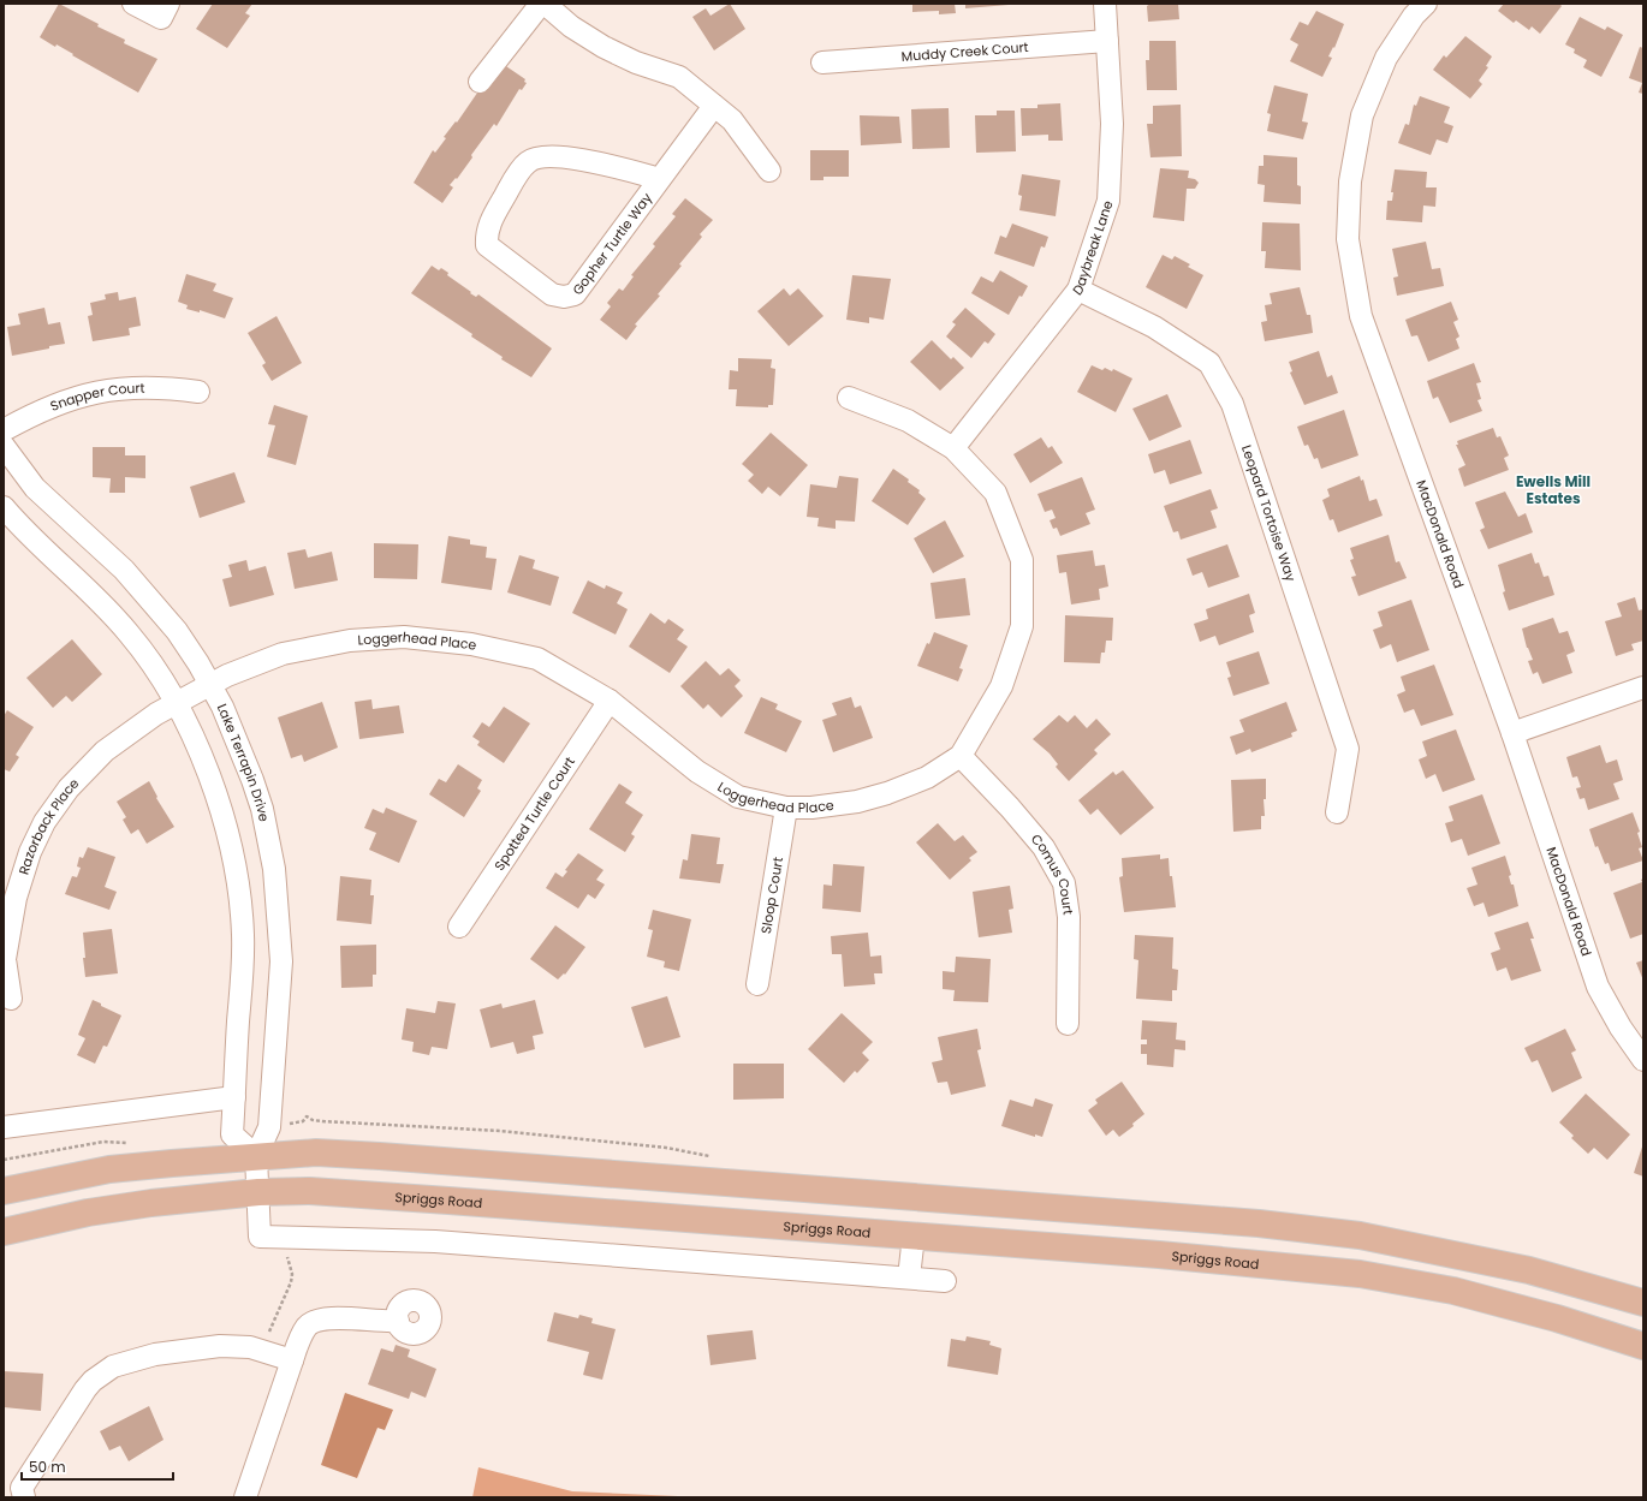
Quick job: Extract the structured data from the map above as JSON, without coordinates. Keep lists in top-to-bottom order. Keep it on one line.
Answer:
{"streets":{"main road":["Spriggs Road"],"street":["Muddy Creek Court","Gopher Turtle Way","Daybreak Lane","Snapper Court","Leopard Tortoise Way","MacDonald Road","Loggerhead Place","Lake Terrapin Drive","Spotted Turtle Court","Razorback Place","Comus Court","Sloop Court"]},"crossings":[["Muddy Creek Court","Daybreak Lane"],["Daybreak Lane","Leopard Tortoise Way"],["Loggerhead Place","Lake Terrapin Drive"],["Loggerhead Place","Spotted Turtle Court"],["Loggerhead Place","Razorback Place"],["Loggerhead Place","Comus Court"],["Loggerhead Place","Sloop Court"],["Lake Terrapin Drive","Spriggs Road"]],"districts":["Ewells Mill Estates"],"scale_bar":"50 m"}
